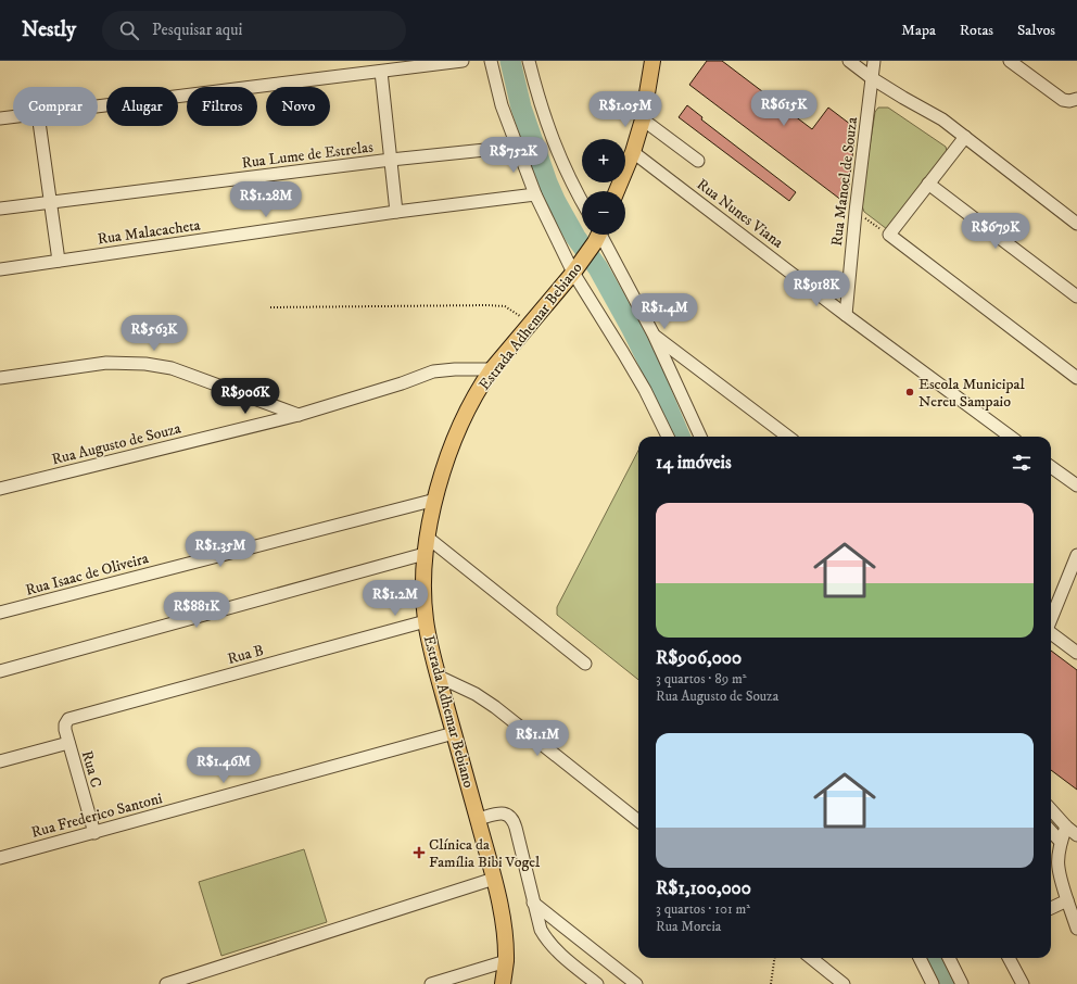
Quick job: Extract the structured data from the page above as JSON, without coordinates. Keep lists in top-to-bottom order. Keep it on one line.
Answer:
{"streets":{"main road":["Estrada Adhemar Bebiano"],"street":["Rua Lume de Estrelas","Rua Manoel de Souza","Rua Nunes Viana","Rua Malacacheta","Rua Augusto de Souza","Rua Isaac de Oliveira","Rua B","Rua C","Rua Frederico Santoni"]},"crossings":[["Rua Manoel de Souza","Rua Nunes Viana"],["Estrada Adhemar Bebiano","Rua Augusto de Souza"],["Estrada Adhemar Bebiano","Rua Isaac de Oliveira"],["Estrada Adhemar Bebiano","Rua B"],["Estrada Adhemar Bebiano","Rua Frederico Santoni"],["Rua B","Rua C"],["Rua C","Rua Frederico Santoni"]],"places":{"other":["Escola Municipal Nereu Sampaio"],"health":["Clínica da Família Bibi Vogel"]},"page":{"header":"Nestly","search":"Pesquisar aqui","nav":["Mapa","Rotas","Salvos"],"chip":["Comprar","Alugar","Filtros","Novo"],"price":["R$615K","R$1.05M","R$752K","R$1.28M","R$679K","R$918K","R$1.4M","R$563K","R$906K","R$1.35M","R$1.2M","R$881K","R$1.1M","R$1.46M"],"map_buttons":["+","−"],"heading":"14 imóveis","list":[{"name":"R$906,000","note":"3 quartos · 89 m² · Rua Augusto de Souza"},{"name":"R$1,100,000","note":"3 quartos · 101 m² · Rua Moreia"}]}}
